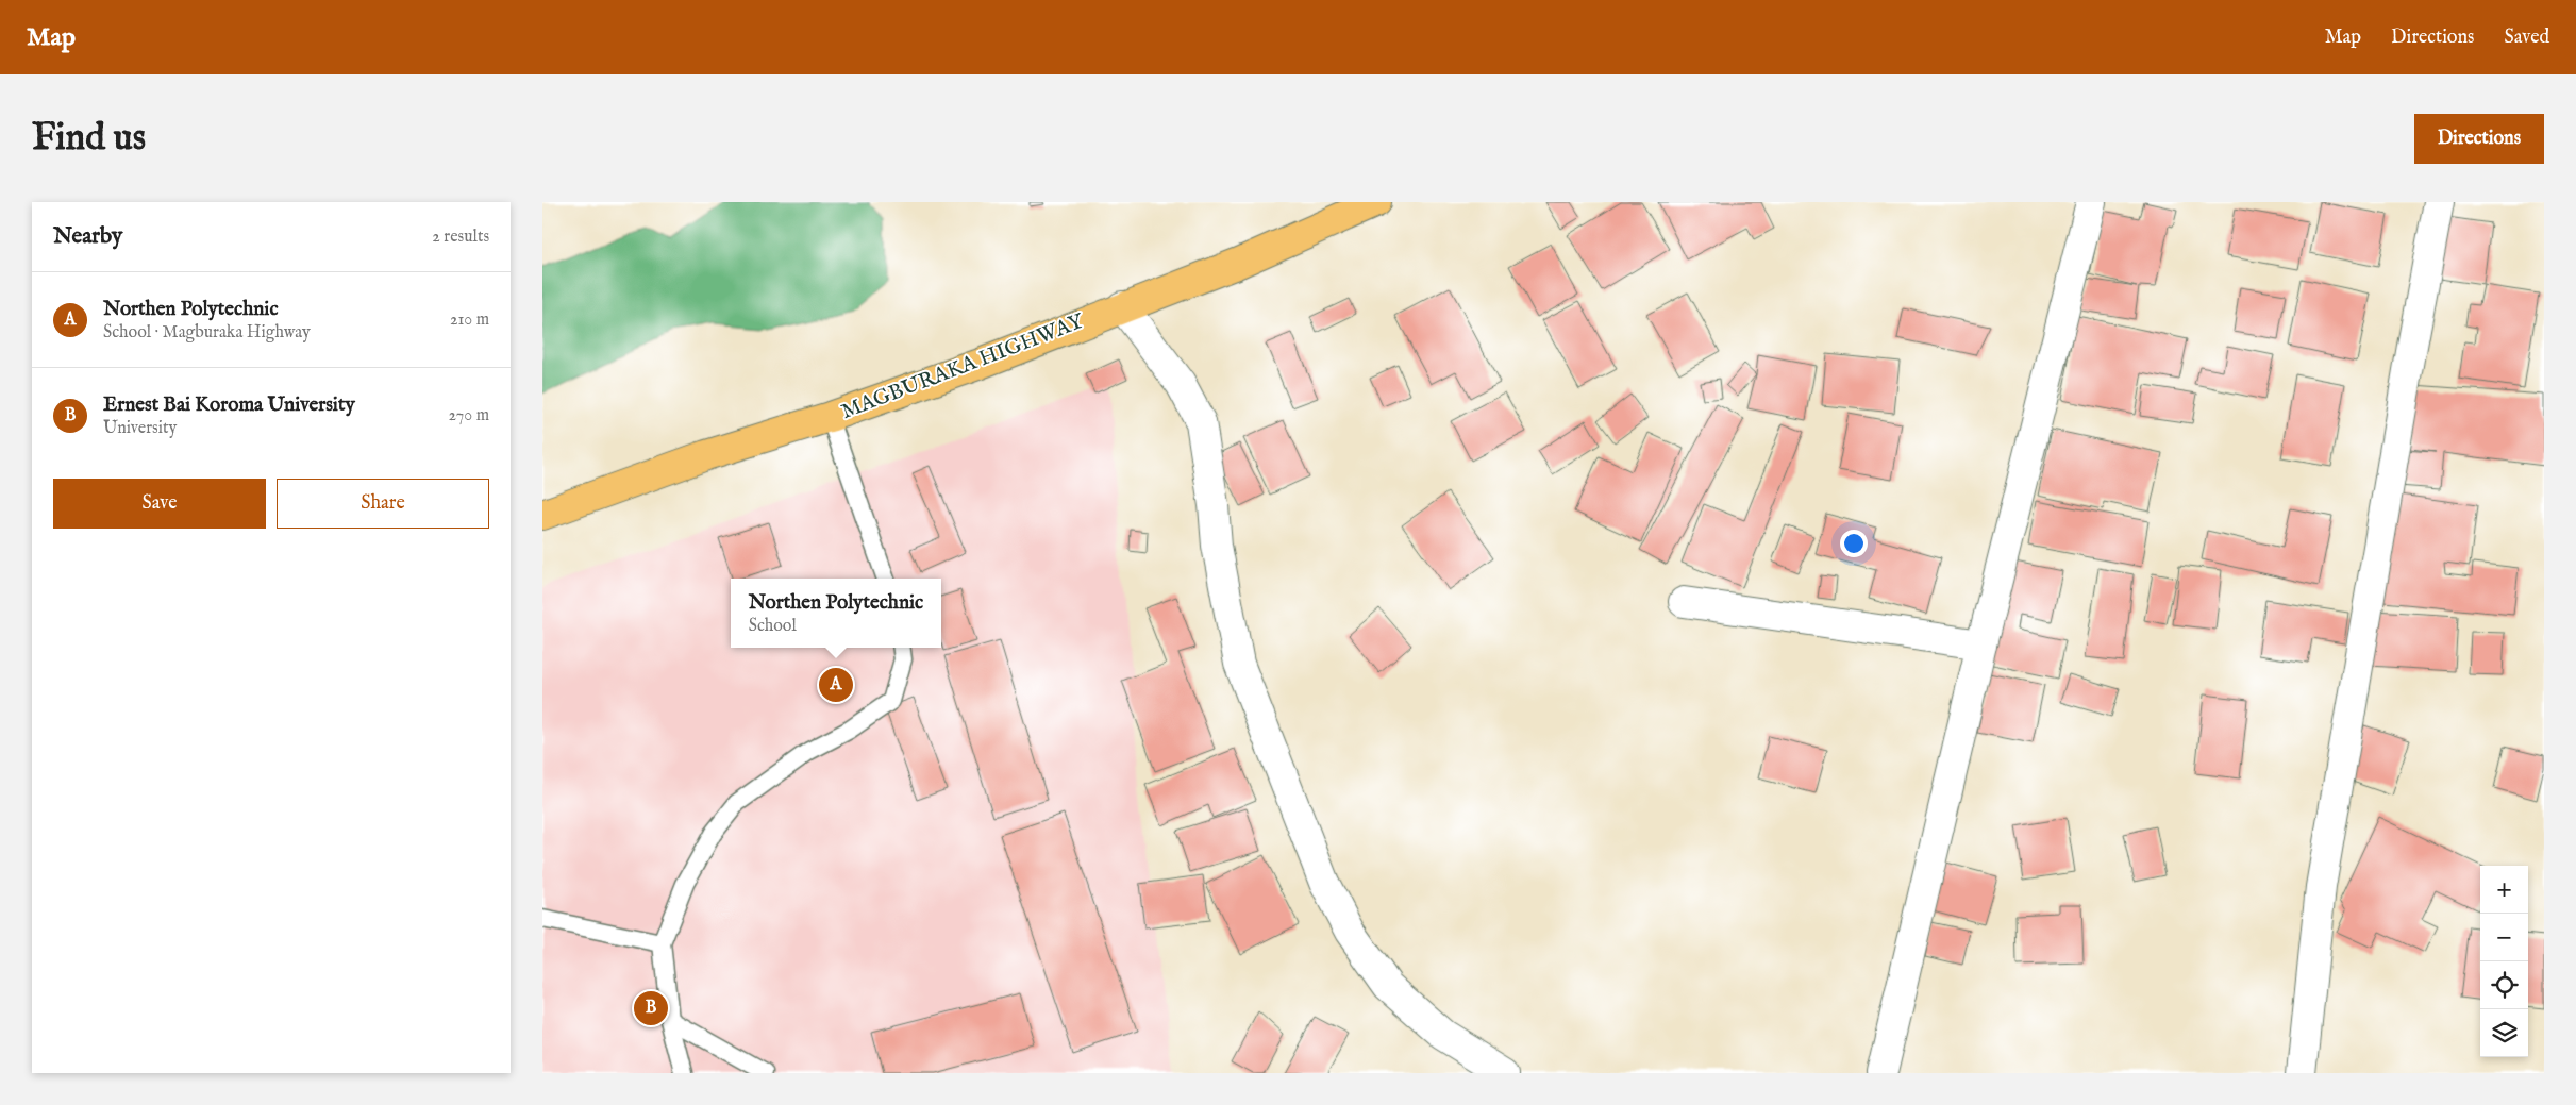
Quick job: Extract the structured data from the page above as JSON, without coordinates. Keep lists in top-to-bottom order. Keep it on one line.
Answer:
{"streets":{"main road":["MAGBURAKA HIGHWAY"]},"page":{"header":"Map","nav":["Map","Directions","Saved"],"buttons":["Directions",["Save","Share"]],"title":"Find us","heading":["Nearby","2 results"],"list":[{"mark":"A","name":"Northen Polytechnic","note":"School · Magburaka Highway","value":"210 m"},{"mark":"B","name":"Ernest Bai Koroma University","note":"University","value":"270 m"}],"popup":["Northen Polytechnic","School"],"pins":["A","B"],"map_buttons":["+","−"]}}
